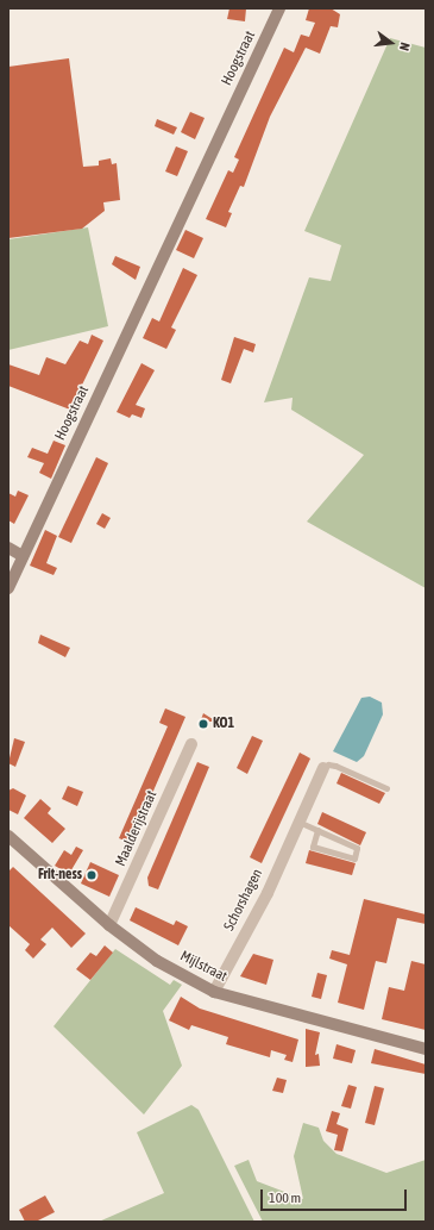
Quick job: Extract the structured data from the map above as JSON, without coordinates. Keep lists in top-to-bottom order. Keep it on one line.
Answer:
{"streets":{"street":["Hoogstraat","Maalderijstraat","Schorshagen","Mijlstraat"]},"crossings":[["Maalderijstraat","Mijlstraat"],["Schorshagen","Mijlstraat"]],"places":["KO1","Frit-ness"],"scale_bar":"100 m","north":"right"}
